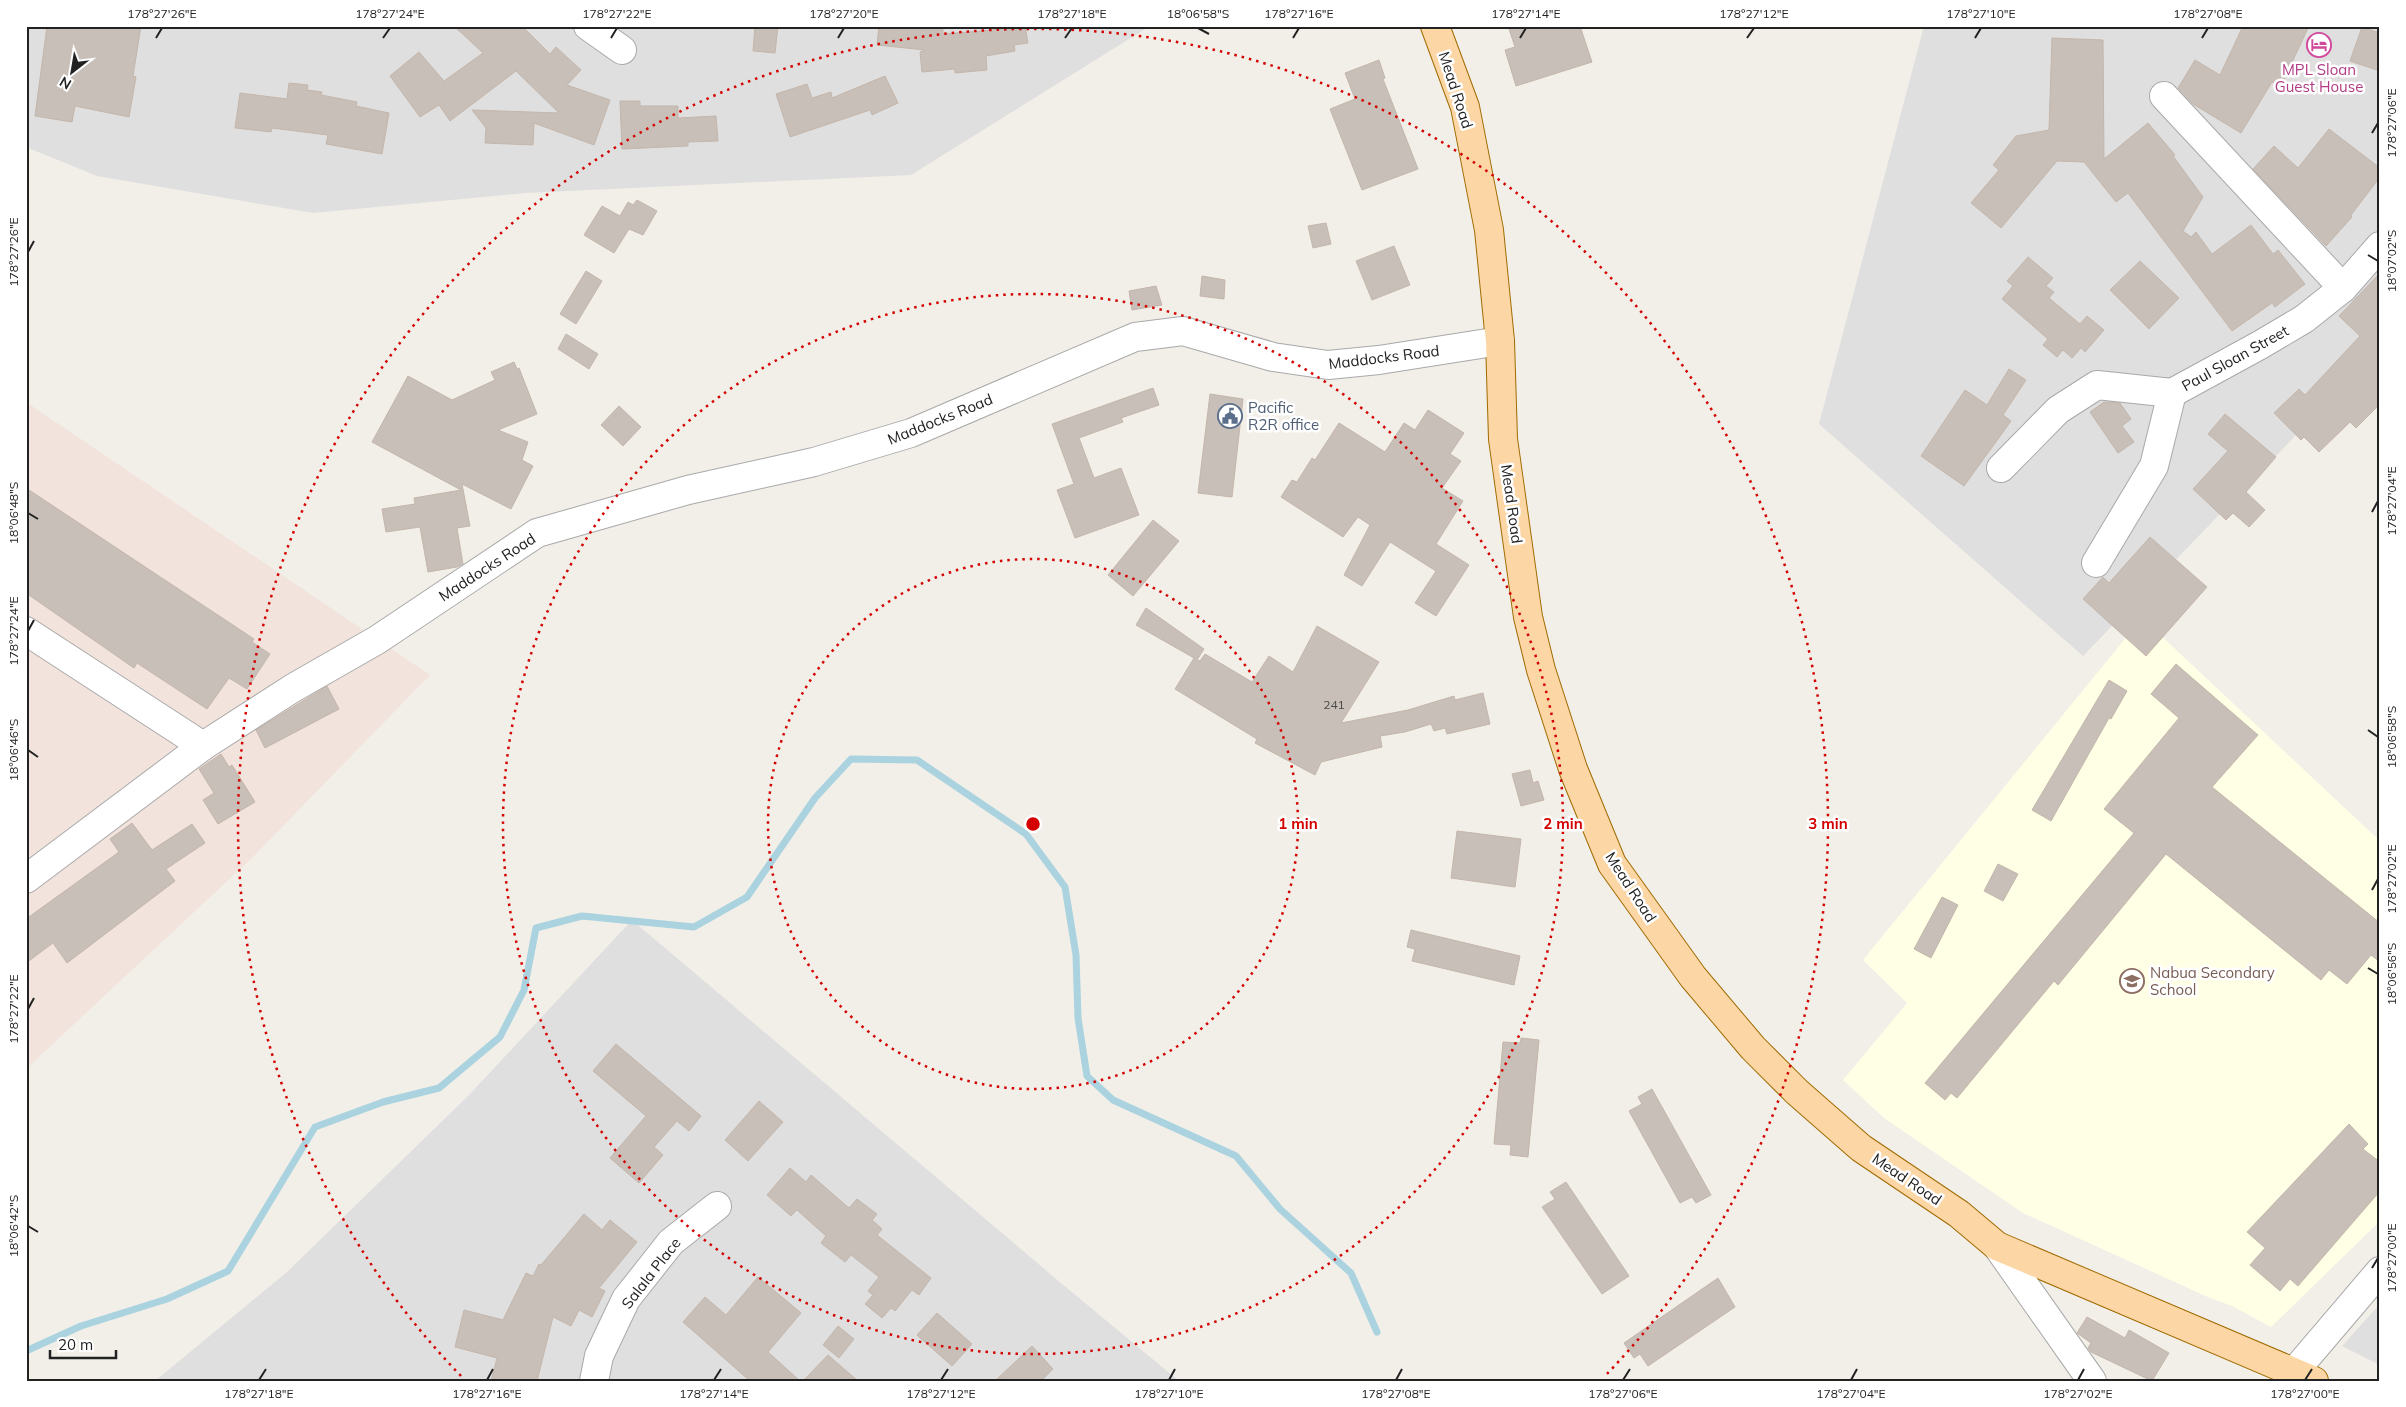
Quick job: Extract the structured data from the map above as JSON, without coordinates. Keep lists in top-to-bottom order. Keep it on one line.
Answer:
{"streets":{"main road":["Mead Road"],"street":["Maddocks Road","Paul Sloan Street","Salala Place"]},"crossings":[["Mead Road","Maddocks Road"]],"places":{"hotel":["MPL Sloan Guest House"],"public building":["Pacific R2R office"],"school or university":["Nabua Secondary School"]},"house_numbers":["241"],"scale_bar":"20 m","north":"bottom left","coordinates":["178°27'26\"E","178°27'24\"E","178°27'22\"E","178°27'20\"E","178°27'18\"E","18°06'58\"S","178°27'16\"E","178°27'14\"E","178°27'12\"E","178°27'10\"E","178°27'08\"E","178°27'06\"E","18°07'02\"S","178°27'04\"E","18°06'48\"S","18°06'46\"S","178°27'02\"E","18°06'56\"S","18°06'42\"S","178°27'00\"E"],"rings":["1 min","2 min","3 min"]}
